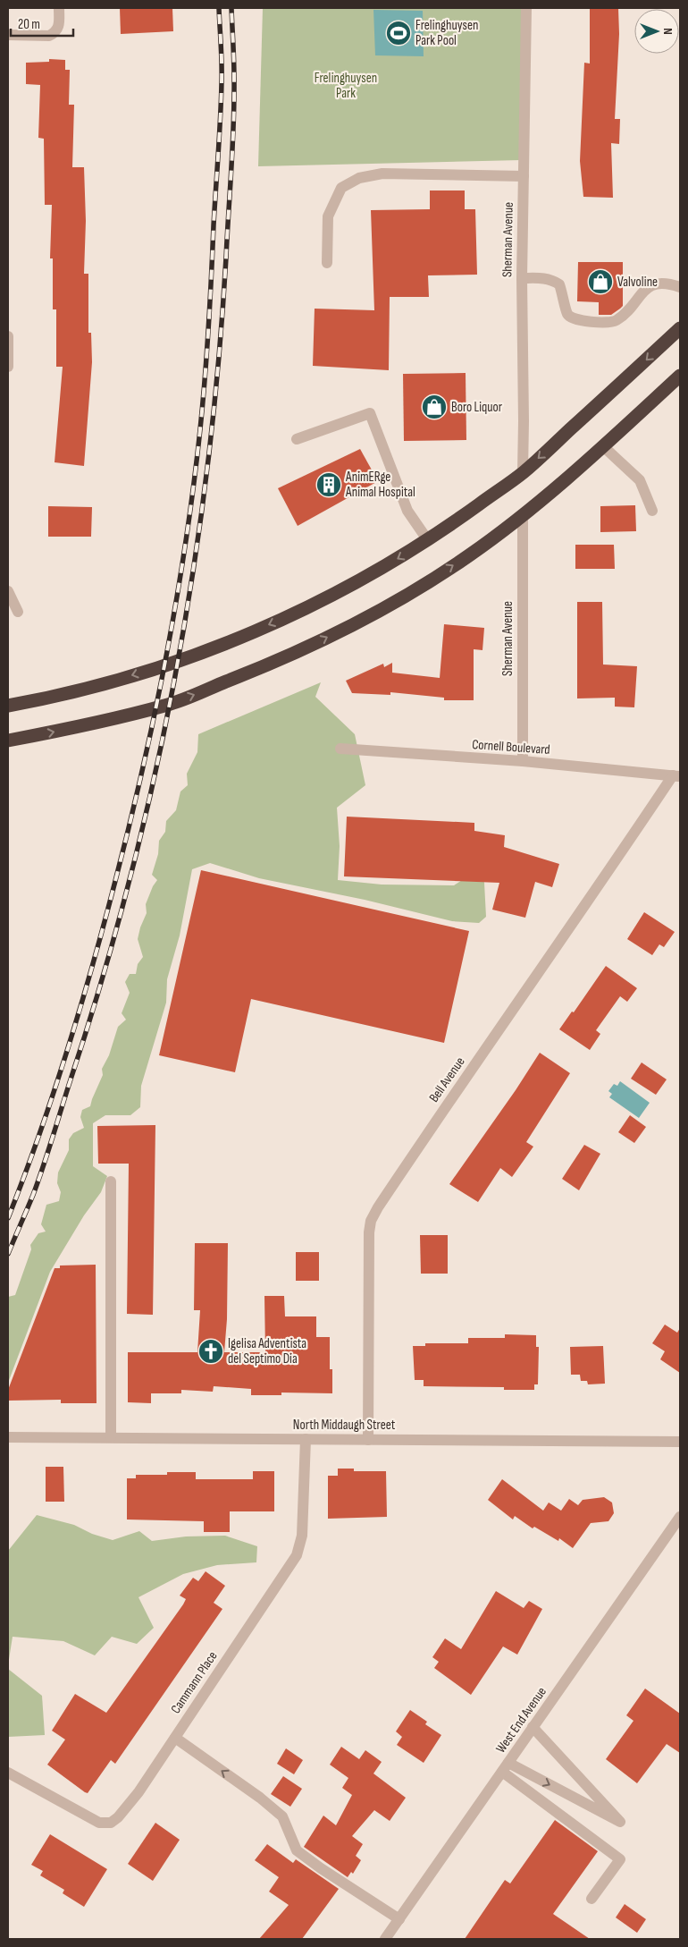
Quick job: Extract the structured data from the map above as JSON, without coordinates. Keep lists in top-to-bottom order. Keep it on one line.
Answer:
{"streets":{"street":["Sherman Avenue","Cornell Boulevard","Bell Avenue","North Middaugh Street","Cammann Place","West End Avenue"]},"crossings":[["Sherman Avenue","Cornell Boulevard"],["Cornell Boulevard","Bell Avenue"],["Bell Avenue","North Middaugh Street"],["North Middaugh Street","Cammann Place"]],"parks":["Frelinghuysen Park"],"places":{"sports":["Frelinghuysen Park Pool"],"shop":["Valvoline","Boro Liquor"],"building":["AnimERge Animal Hospital"],"church":["Igelisa Adventista del Septimo Dia"]},"scale_bar":"20 m","north":"right"}
